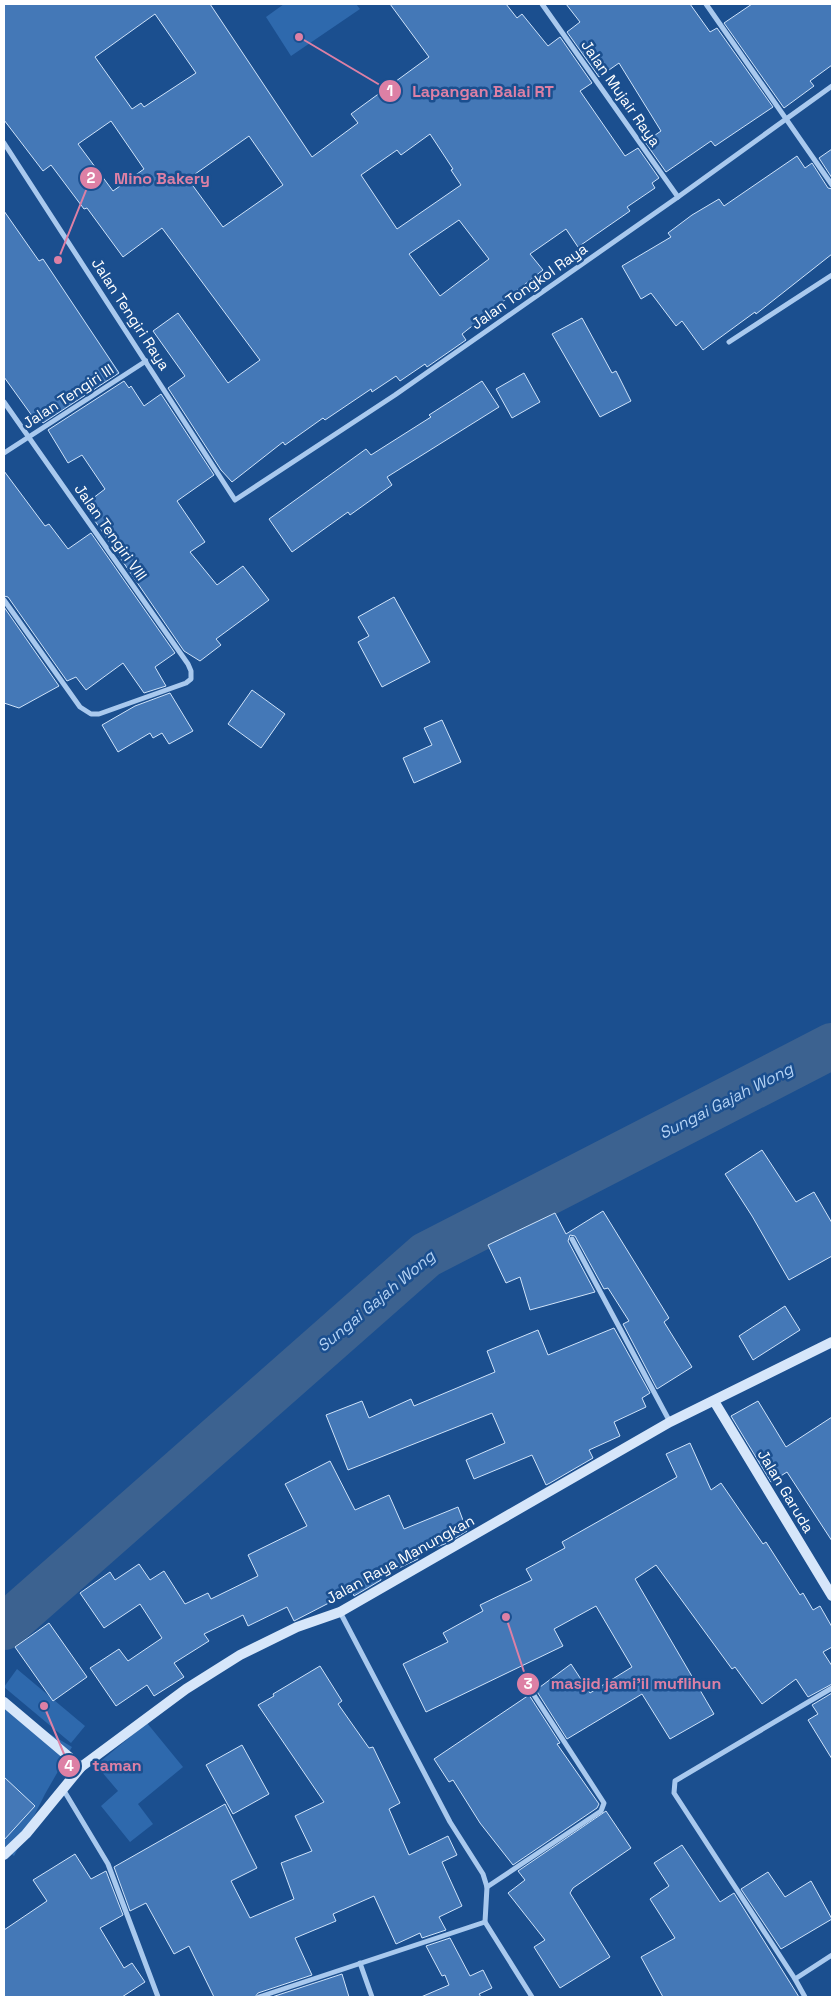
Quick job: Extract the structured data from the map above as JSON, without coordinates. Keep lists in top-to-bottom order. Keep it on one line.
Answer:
{"streets":{"street":["Jalan Mujair Raya","Jalan Tongkol Raya","Jalan Tengiri Raya","Jalan Tengiri III","Jalan Tengiri VIII","Jalan Garuda","Jalan Raya Manungkan"]},"crossings":[["Jalan Mujair Raya","Jalan Tongkol Raya"],["Jalan Tongkol Raya","Jalan Tengiri Raya"],["Jalan Tengiri Raya","Jalan Tengiri III"],["Jalan Tengiri III","Jalan Tengiri VIII"],["Jalan Garuda","Jalan Raya Manungkan"]],"water":["Sungai Gajah Wong"],"places":["Lapangan Balai RT","Mino Bakery","masjid jami'il muflihun","taman"]}
